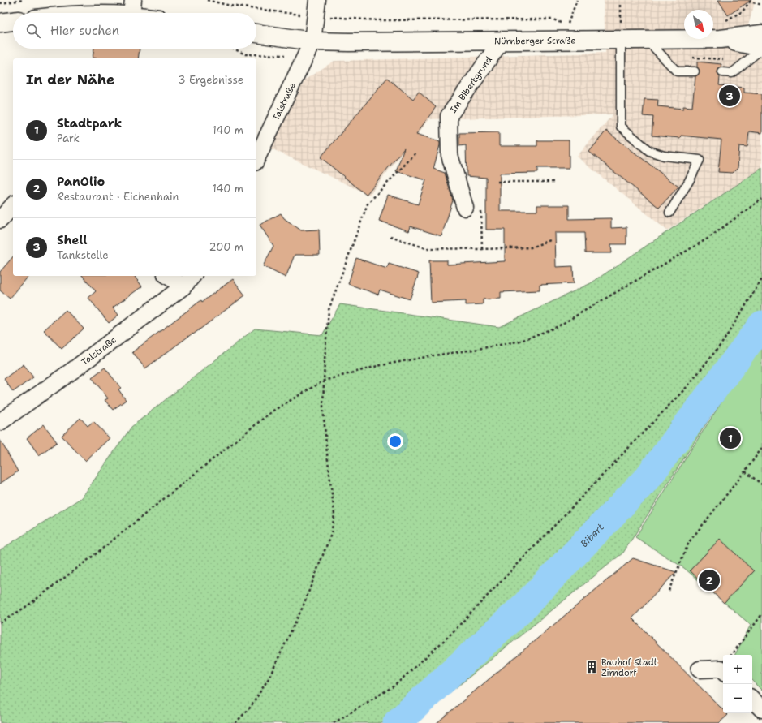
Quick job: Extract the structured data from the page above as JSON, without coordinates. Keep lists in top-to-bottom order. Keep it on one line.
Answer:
{"streets":{"main road":["Nürnberger Straße"],"street":["Im Bibertgrund","Talstraße"]},"crossings":[["Nürnberger Straße","Im Bibertgrund"],["Nürnberger Straße","Talstraße"]],"water":["Bibert"],"places":{"building":["Bauhof Stadt Zirndorf"]},"north":"bottom right","page":{"search":"Hier suchen","heading":["In der Nähe","3 Ergebnisse"],"pins":["3","1","2"],"list":[{"mark":"1","name":"Stadtpark","note":"Park","value":"140 m"},{"mark":"2","name":"PanOlio","note":"Restaurant · Eichenhain","value":"140 m"},{"mark":"3","name":"Shell","note":"Tankstelle","value":"200 m"}],"map_buttons":["+","−"]}}
